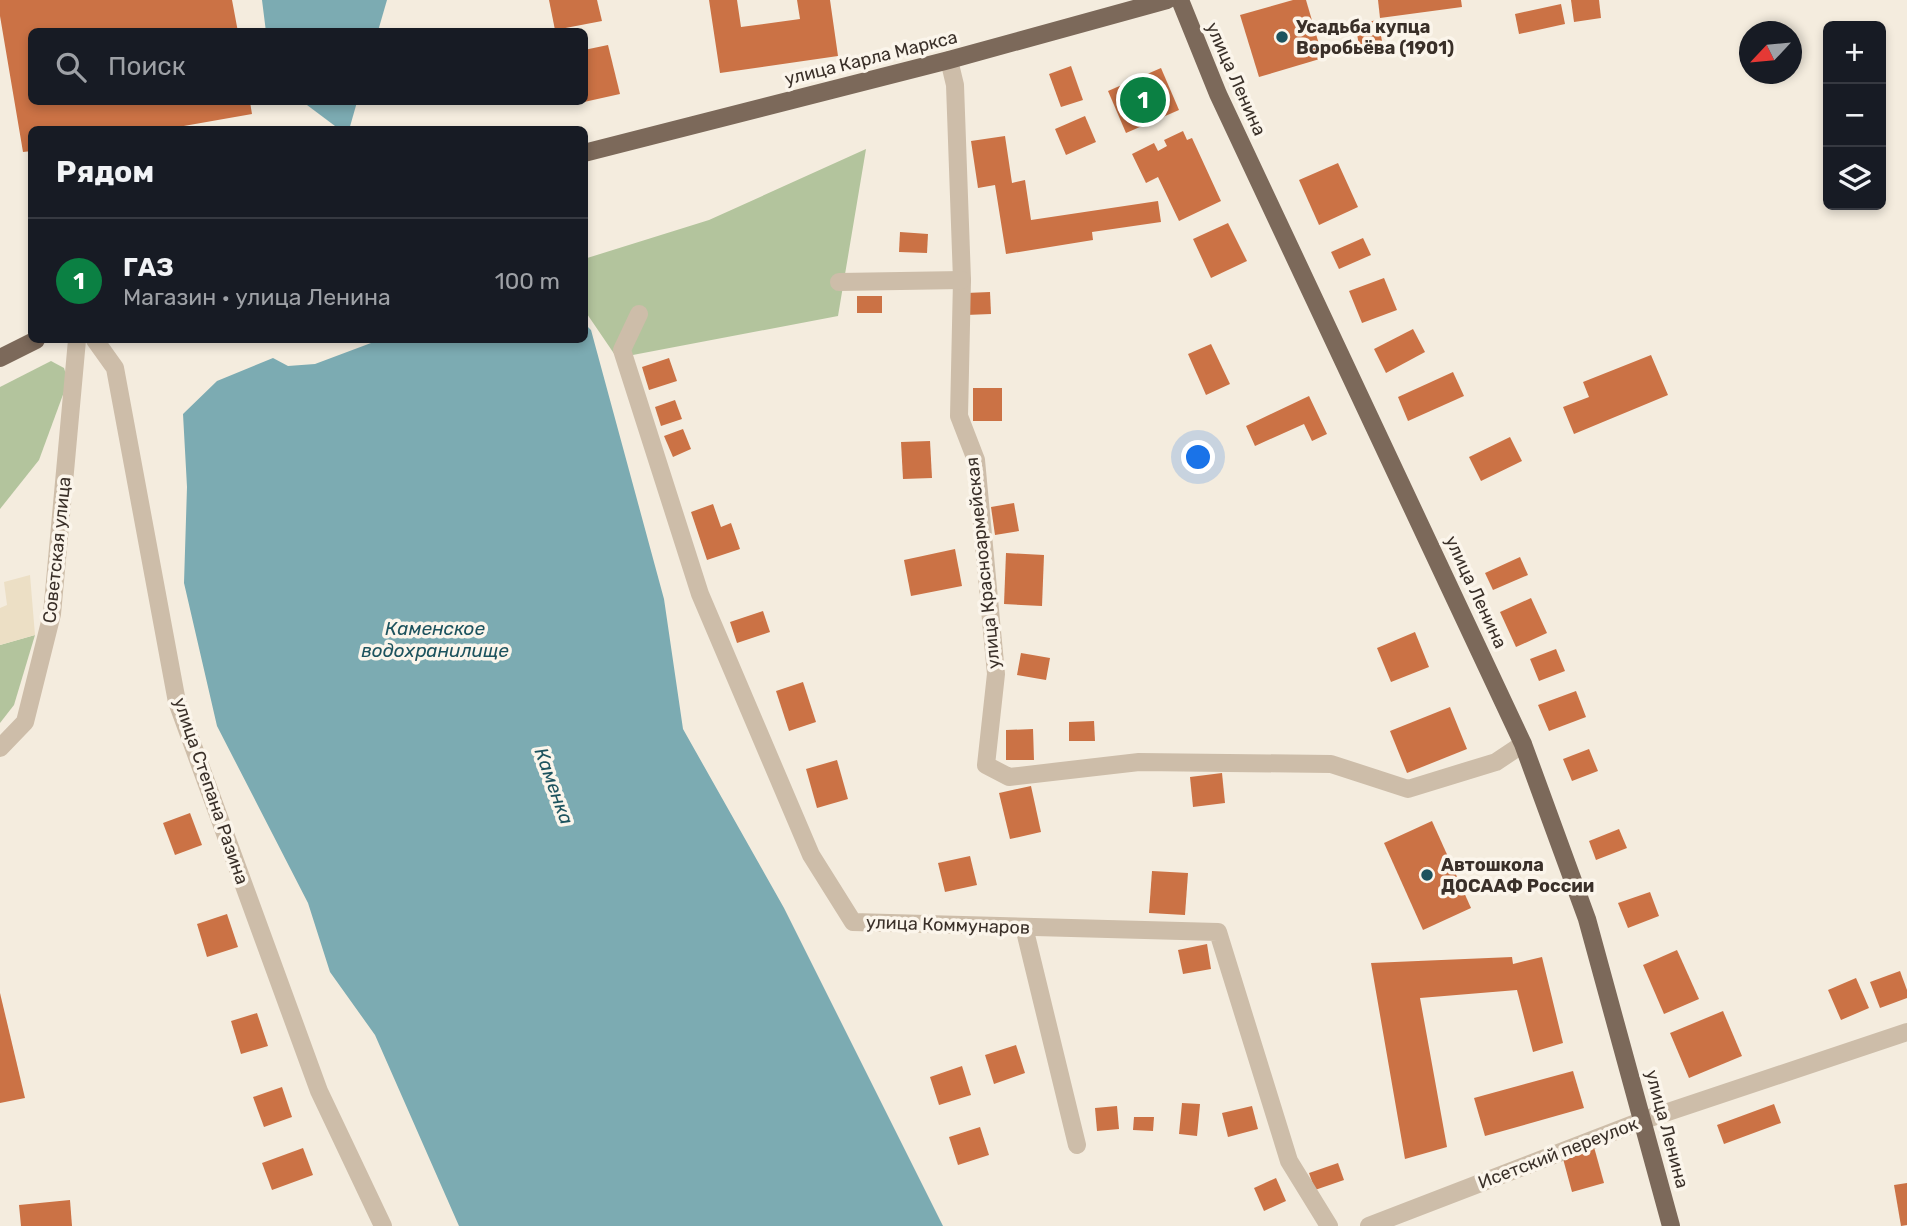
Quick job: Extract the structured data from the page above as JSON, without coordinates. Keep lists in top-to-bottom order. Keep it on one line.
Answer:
{"streets":{"main road":["улица Карла Маркса","улица Ленина"],"street":["Советская улица","улица Красноармейская","улица Степана Разина","улица Коммунаров","Исетский переулок"]},"crossings":[["улица Карла Маркса","улица Красноармейская"],["улица Ленина","улица Красноармейская"],["улица Ленина","Исетский переулок"]],"water":["Каменское водохранилище","Каменка"],"places":["Усадьба купца Воробьёва (1901)","Автошкола ДОСААФ России"],"north":"bottom left","page":{"map_buttons":["+","−"],"search":"Поиск","pins":"1","heading":"Рядом","list":[{"mark":"1","name":"ГАЗ","note":"Магазин · улица Ленина","value":"100 m"}]}}
